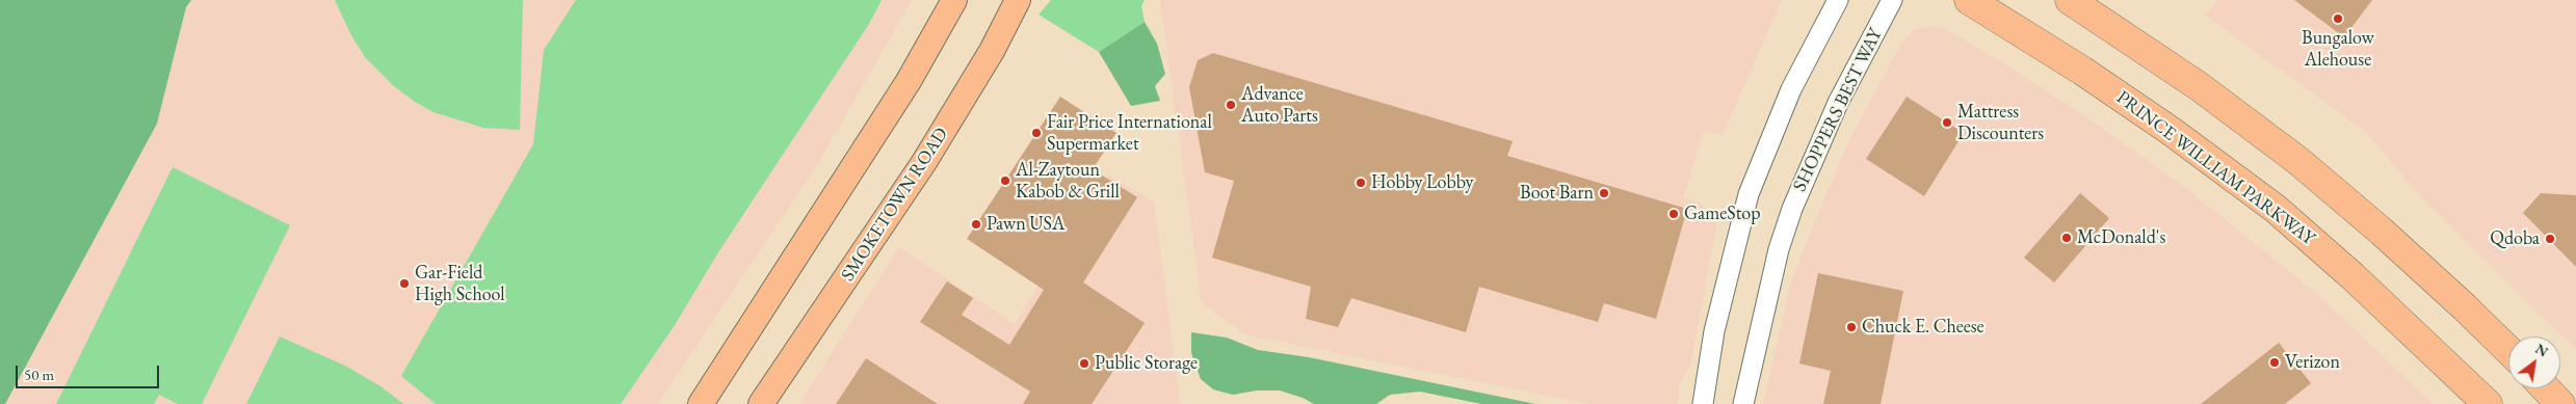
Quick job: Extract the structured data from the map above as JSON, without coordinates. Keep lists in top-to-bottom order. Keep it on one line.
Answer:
{"streets":{"highway":["PRINCE WILLIAM PARKWAY"],"main road":["SMOKETOWN ROAD"],"street":["SHOPPERS BEST WAY"]},"places":["Bungalow Alehouse","Advance Auto Parts","Mattress Discounters","Fair Price International Supermarket","Al-Zaytoun Kabob & Grill","Hobby Lobby","Boot Barn","GameStop","Pawn USA","McDonald's","Qdoba","Gar-Field High School","Chuck E. Cheese","Verizon","Public Storage"],"scale_bar":"50 m","north":"top right"}
